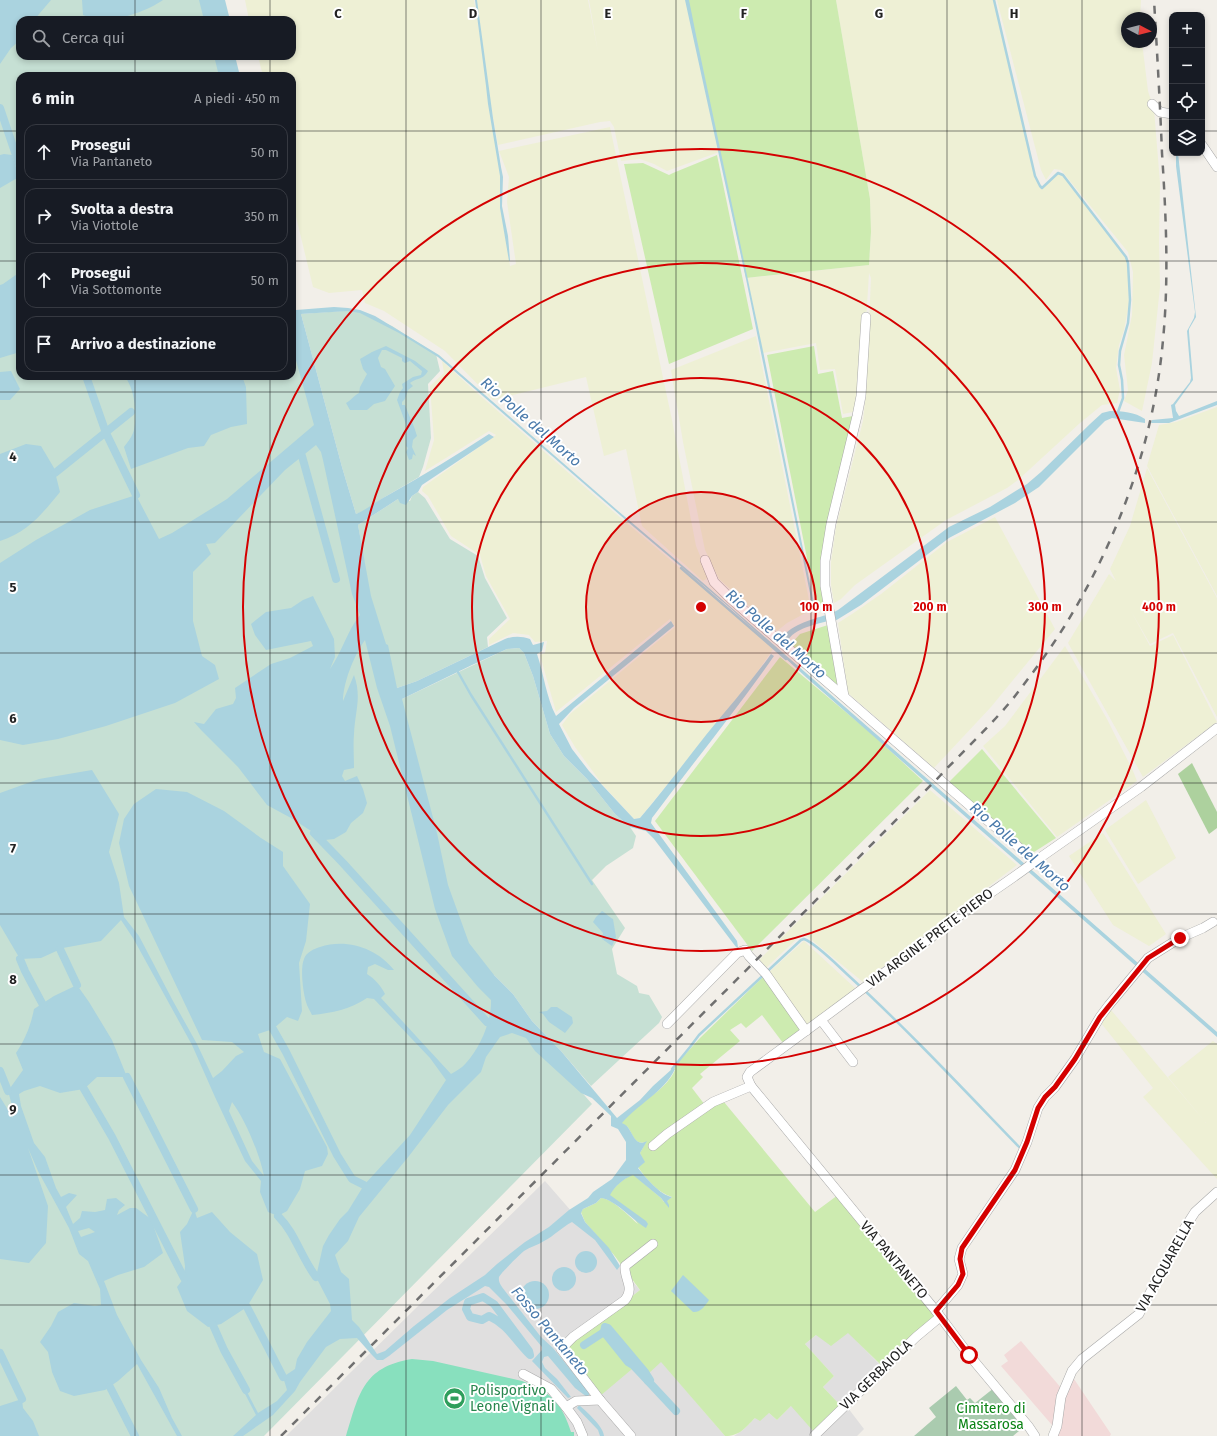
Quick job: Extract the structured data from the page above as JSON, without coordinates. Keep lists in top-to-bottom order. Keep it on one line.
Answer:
{"streets":{"street":["VIA ARGINE PRETE PIERO","VIA PANTANETO","VIA ACQUARELLA","VIA GERBAIOLA"]},"crossings":[["VIA ARGINE PRETE PIERO","VIA PANTANETO"],["VIA PANTANETO","VIA GERBAIOLA"]],"water":["Rio Polle del Morto","Fosso Pantaneto"],"parks":["Cimitero di Massarosa"],"places":{"sports":["Polisportivo Leone Vignali"]},"north":"right","page":{"map_buttons":["+","−"],"search":"Cerca qui","heading":["6 min","A piedi · 450 m"],"list":[["Prosegui","Via Pantaneto","50 m"],["Svolta a destra","Via Viottole","350 m"],["Prosegui","Via Sottomonte","50 m"],"Arrivo a destinazione"]},"grid":{"columns":["C","D","E","F","G","H"],"rows":["4","5","6","7","8","9"]},"rings":["100 m","200 m","300 m","400 m"]}
